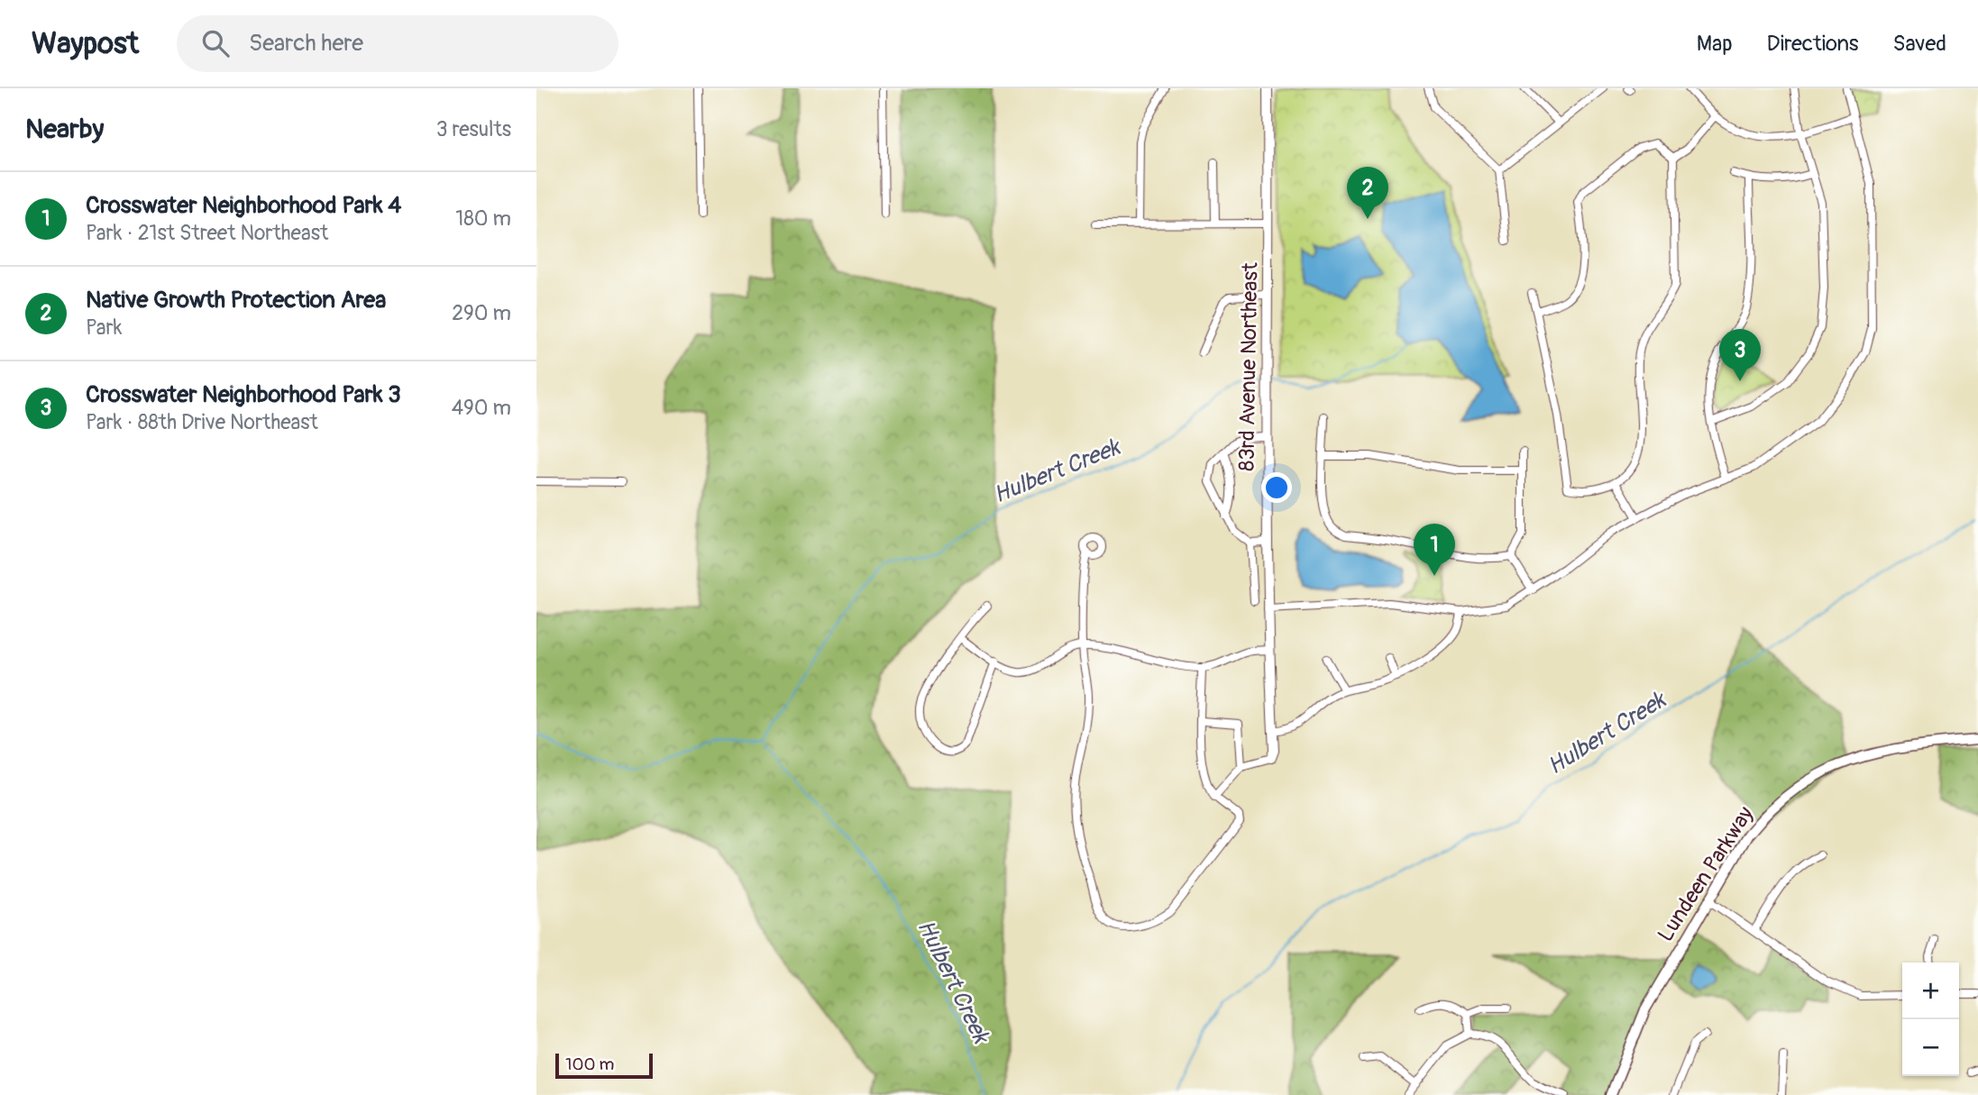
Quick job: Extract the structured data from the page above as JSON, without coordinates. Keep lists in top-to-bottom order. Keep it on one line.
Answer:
{"streets":{"main road":["Lundeen Parkway"],"street":["83rd Avenue Northeast"]},"water":["Hulbert Creek"],"scale_bar":"100 m","page":{"header":"Waypost","search":"Search here","nav":["Map","Directions","Saved"],"heading":["Nearby","3 results"],"pins":["2","3","1"],"list":[{"mark":"1","name":"Crosswater Neighborhood Park 4","note":"Park · 21st Street Northeast","value":"180 m"},{"mark":"2","name":"Native Growth Protection Area","note":"Park","value":"290 m"},{"mark":"3","name":"Crosswater Neighborhood Park 3","note":"Park · 88th Drive Northeast","value":"490 m"}],"map_buttons":["+","−"],"scale":"100 m"}}
